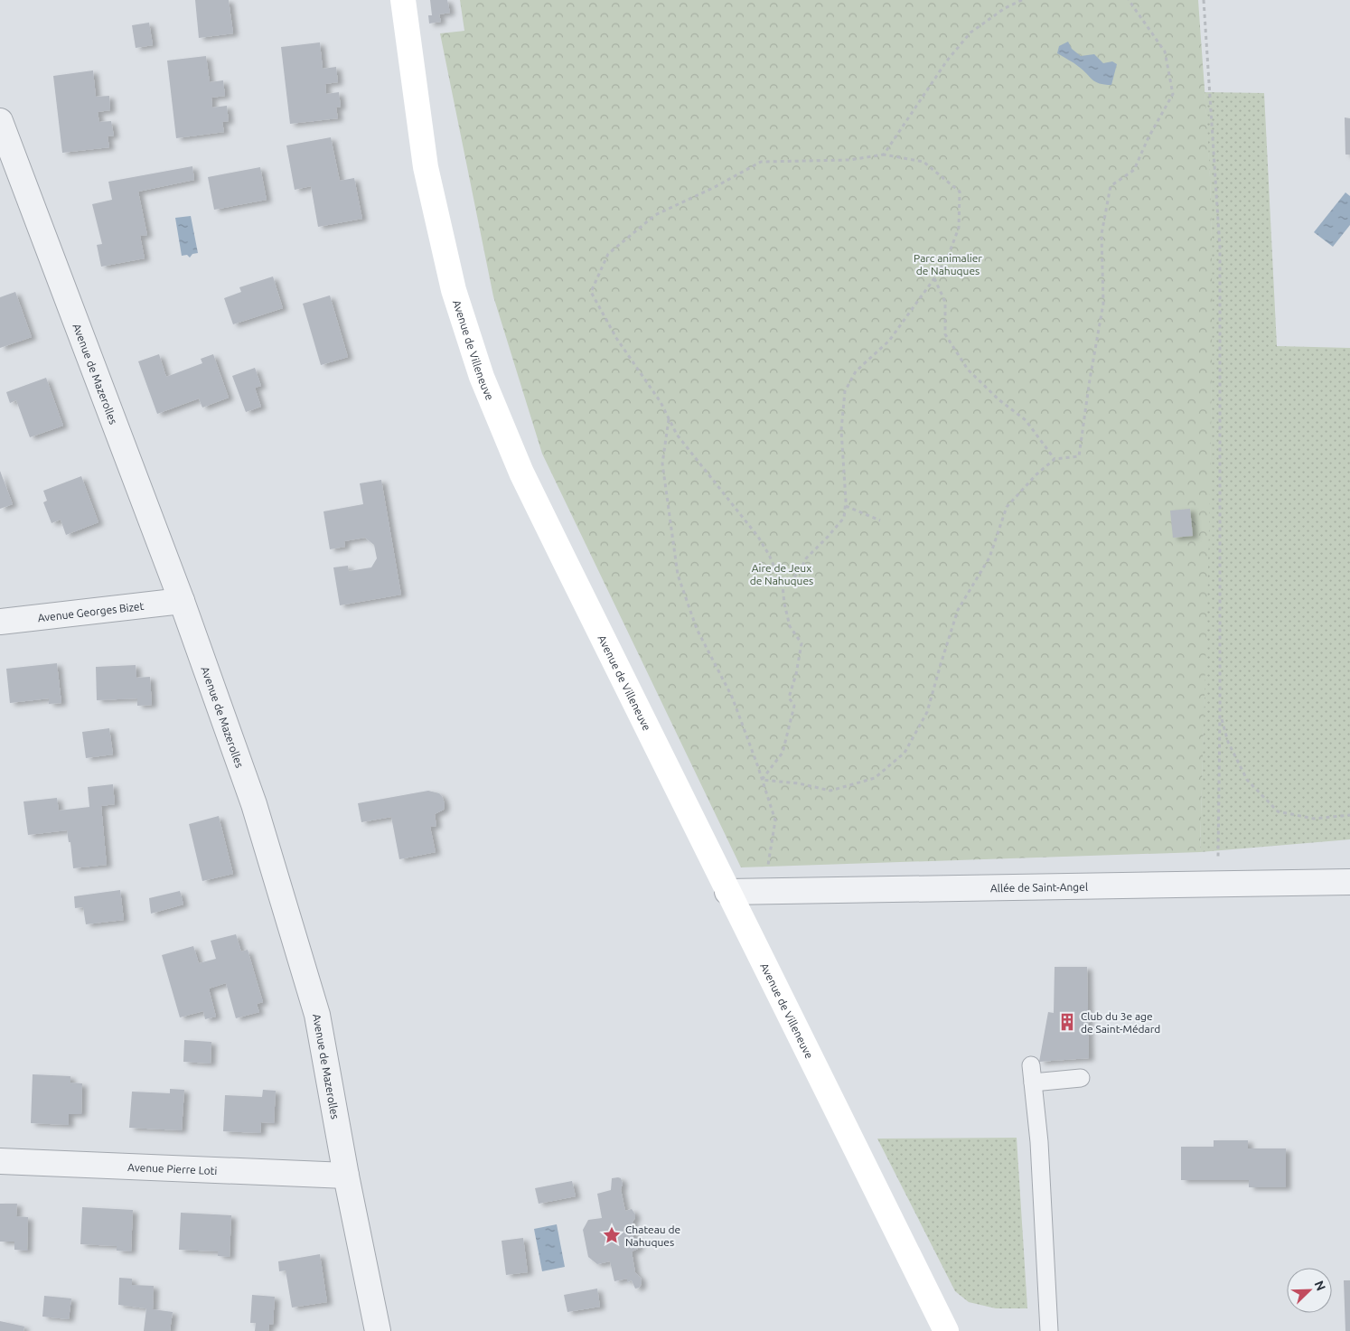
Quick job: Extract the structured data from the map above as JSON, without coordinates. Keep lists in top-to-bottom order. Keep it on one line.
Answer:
{"streets":{"main road":["Avenue de Villeneuve"],"street":["Avenue de Mazerolles","Avenue Georges Bizet","Allée de Saint-Angel","Avenue Pierre Loti"]},"crossings":[["Avenue de Villeneuve","Allée de Saint-Angel"],["Avenue de Mazerolles","Avenue Georges Bizet"],["Avenue de Mazerolles","Avenue Pierre Loti"]],"parks":["Parc animalier de Nahuques","Aire de Jeux de Nahuques"],"places":{"building":["Club du 3e age de Saint-Médard"],"place":["Chateau de Nahuques"]},"north":"top right"}
